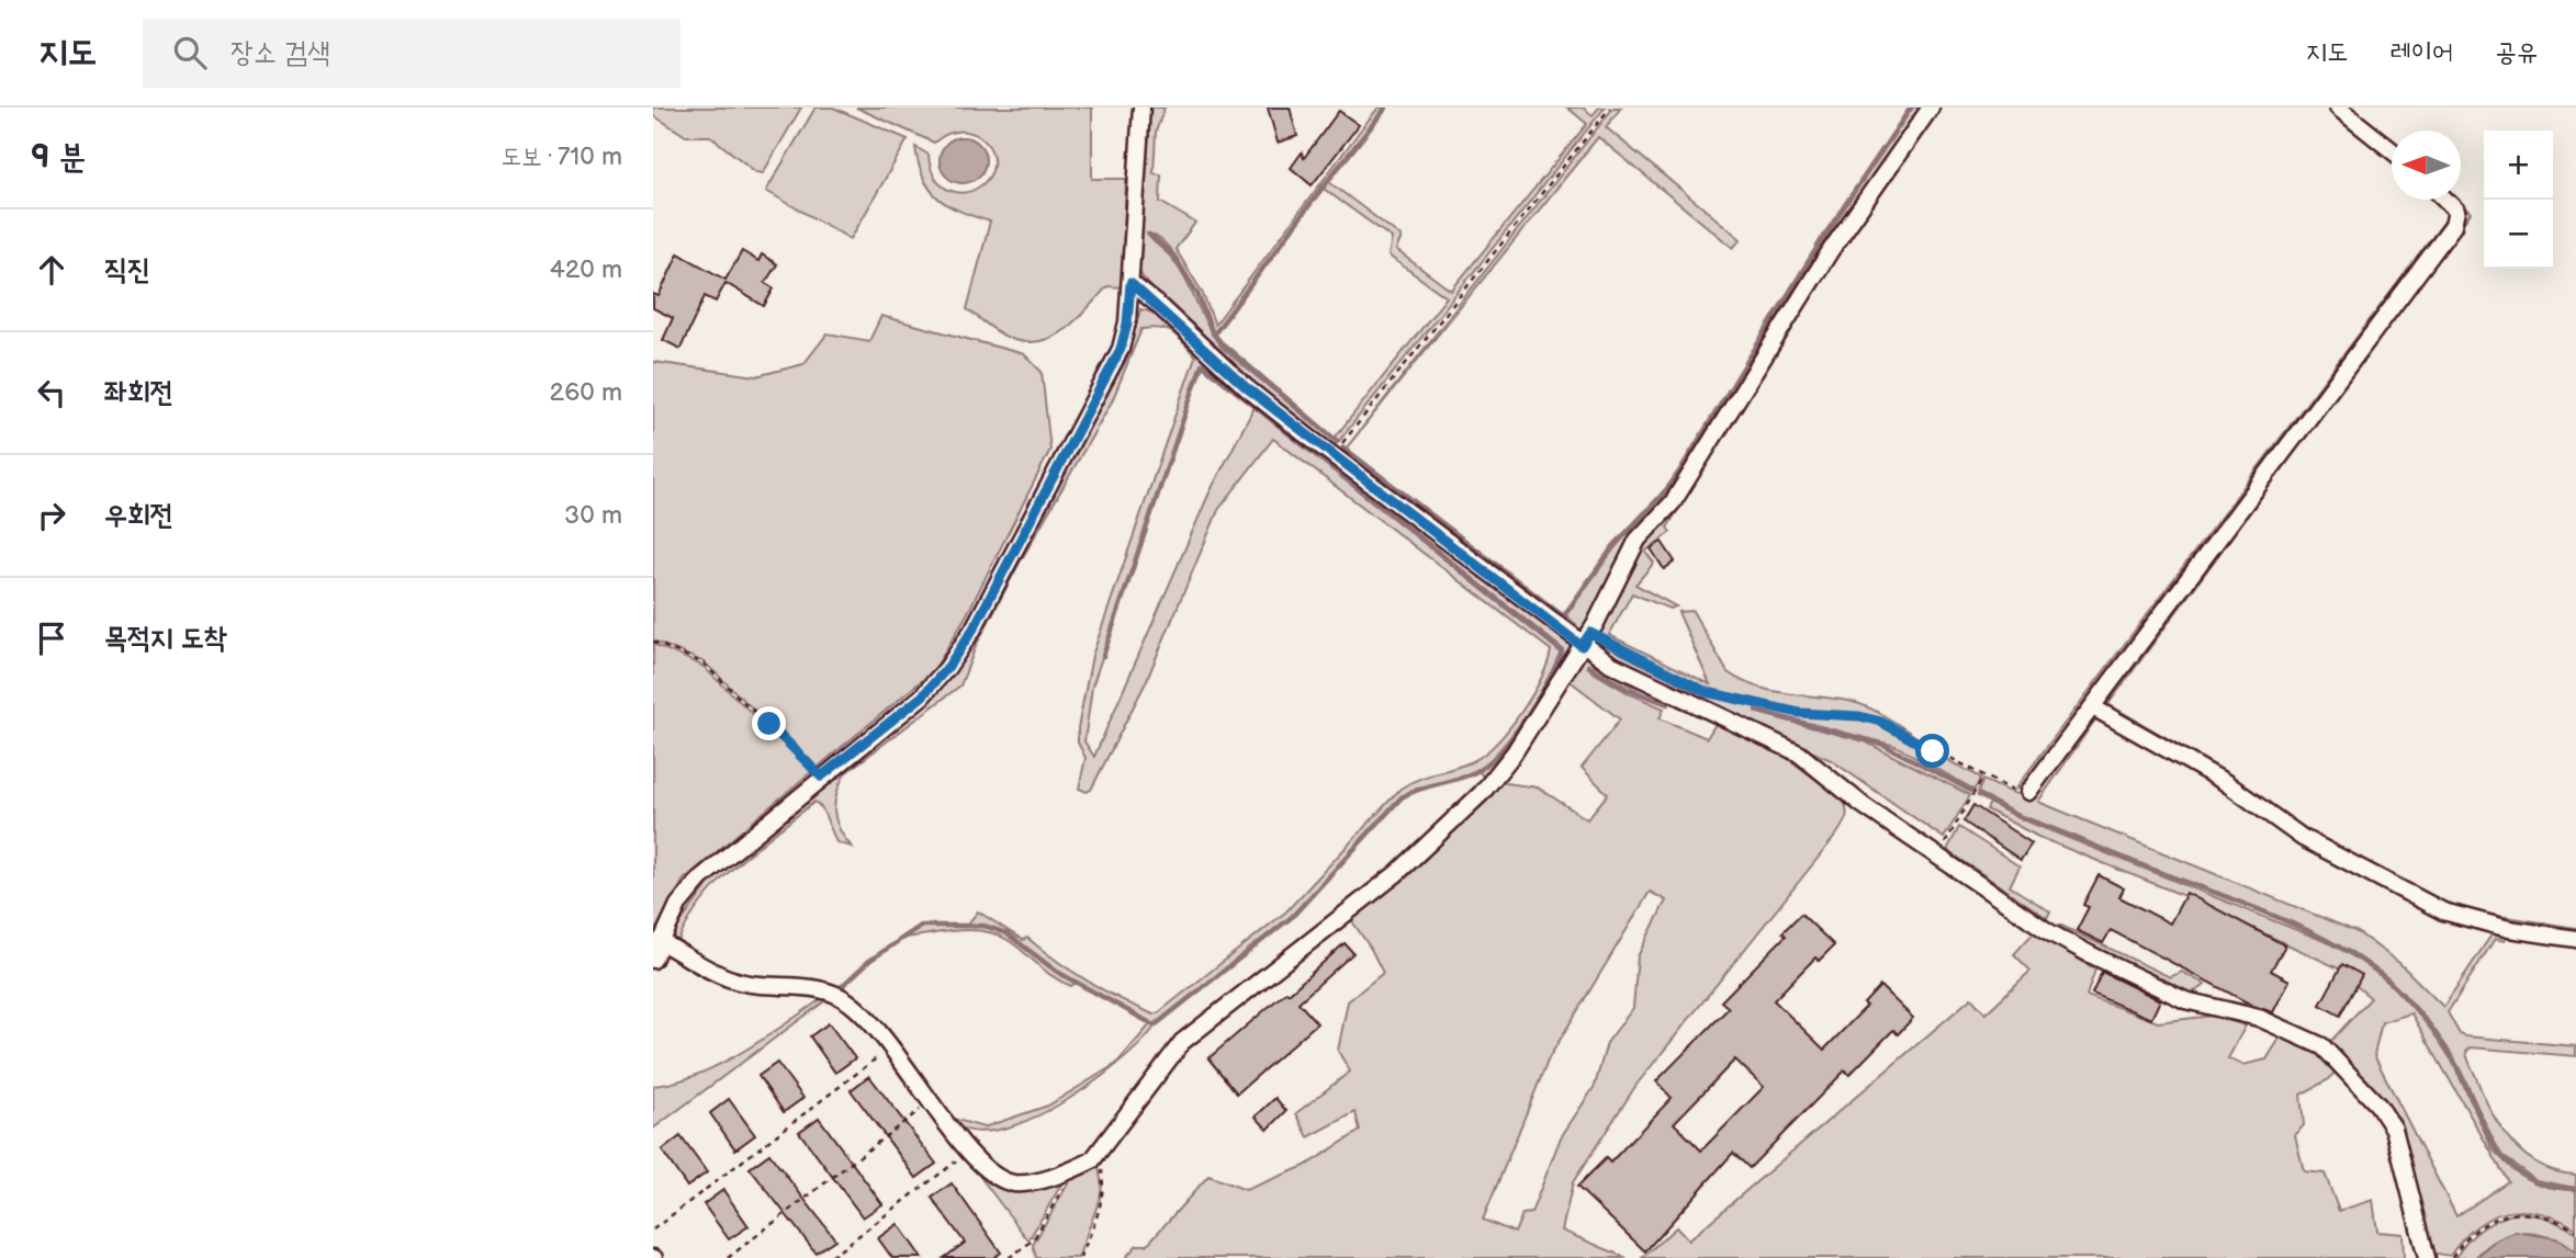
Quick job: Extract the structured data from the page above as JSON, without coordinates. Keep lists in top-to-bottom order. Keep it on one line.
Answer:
{"north":"left","page":{"header":"지도","search":"장소 검색","nav":["지도","레이어","공유"],"heading":["9 분","도보 · 710 m"],"map_buttons":["+","−"],"list":[["직진","420 m"],["좌회전","260 m"],["우회전","30 m"],"목적지 도착"]}}
